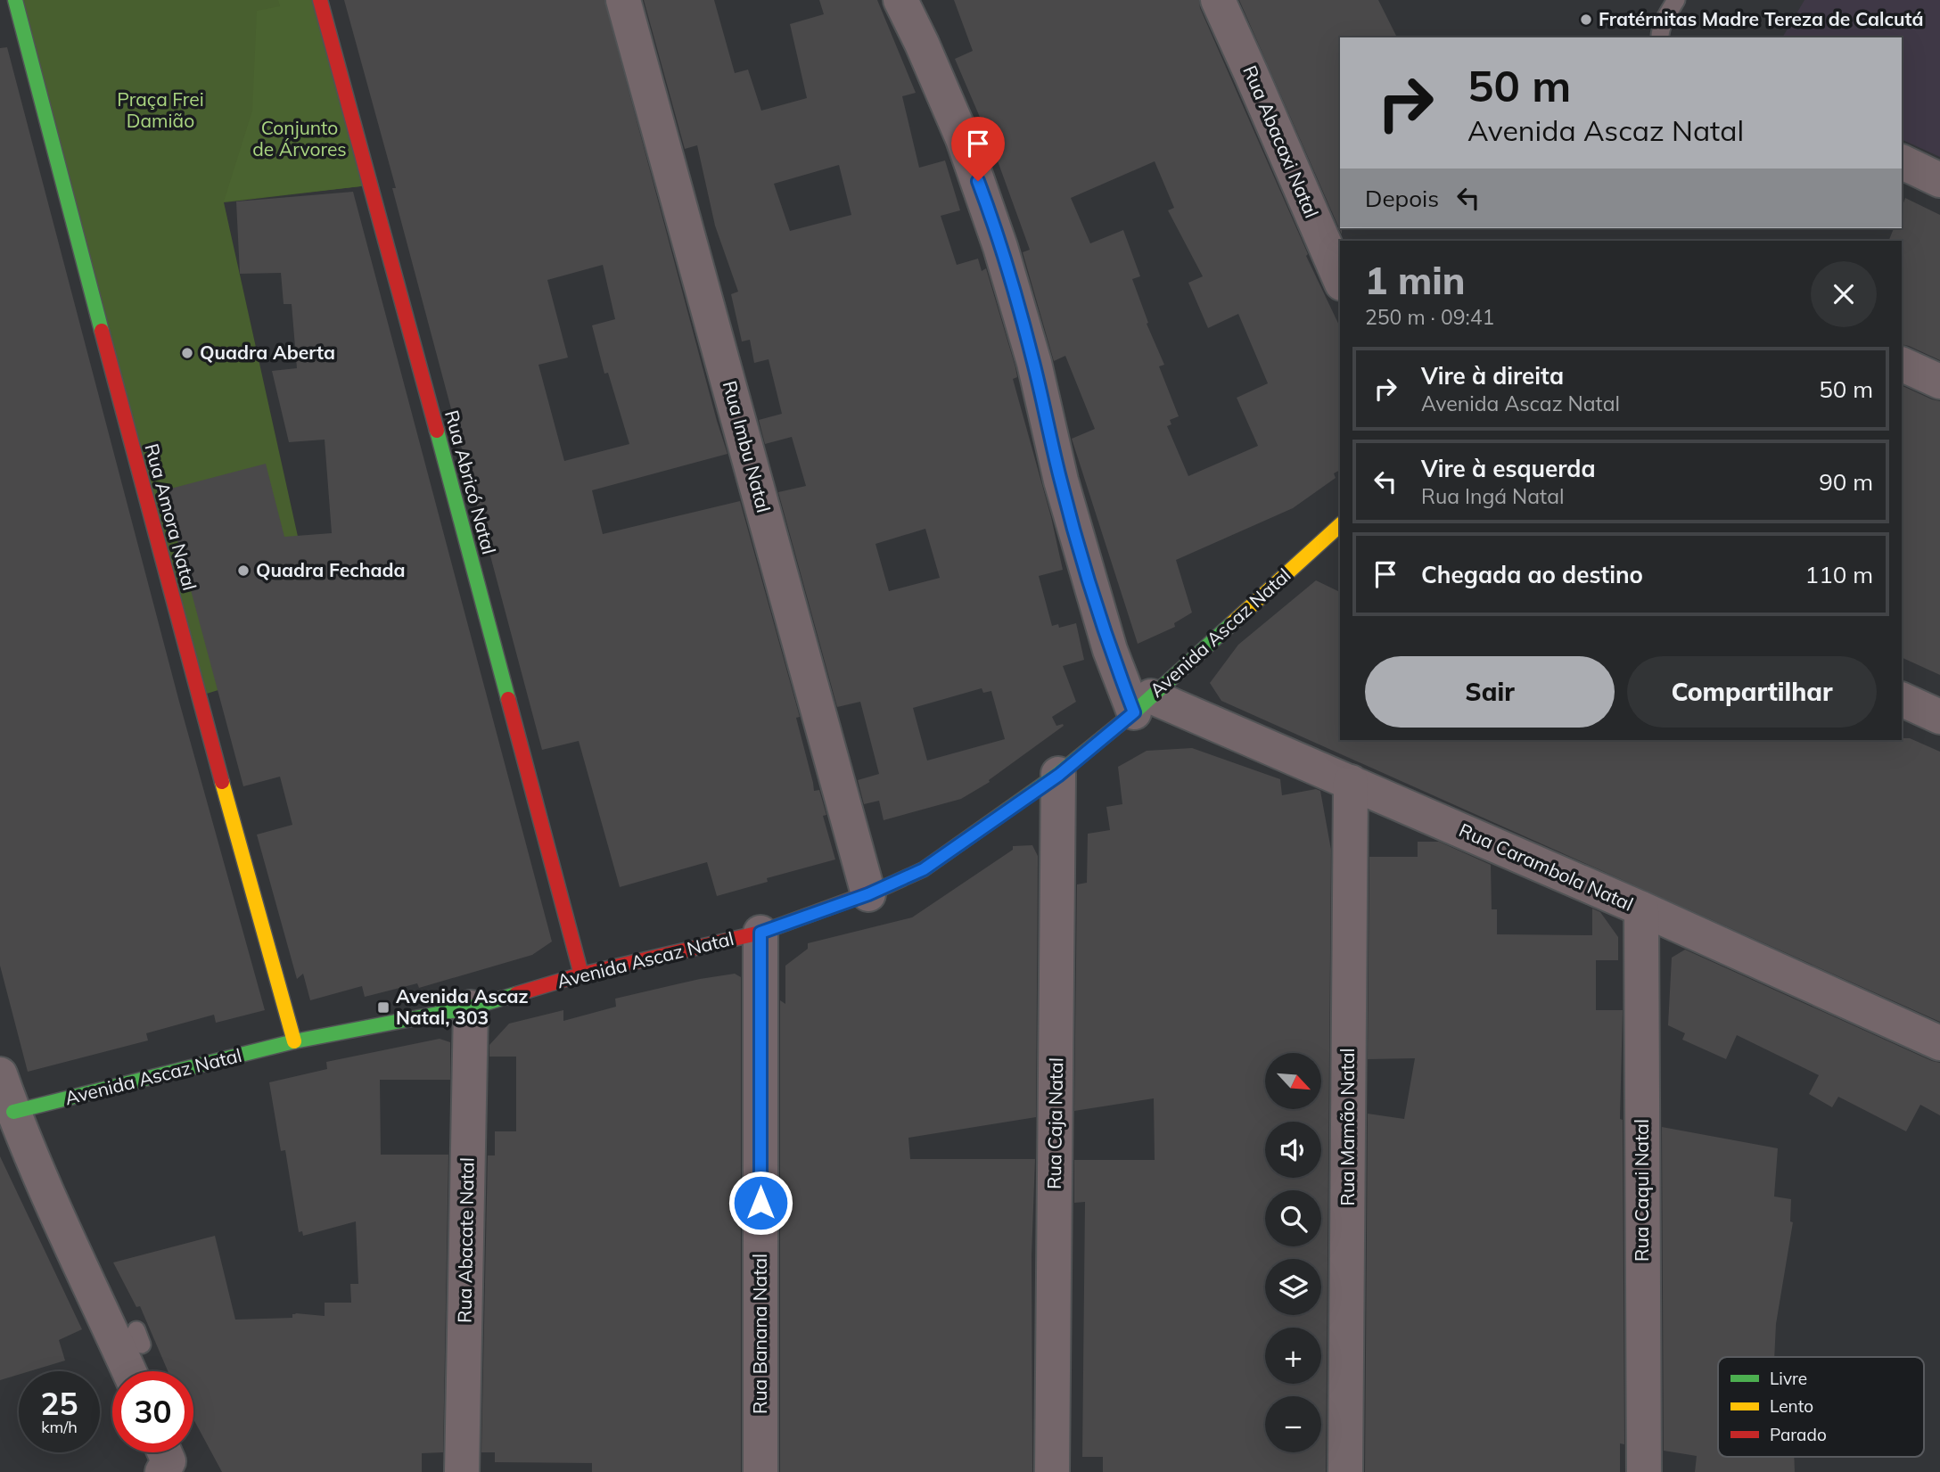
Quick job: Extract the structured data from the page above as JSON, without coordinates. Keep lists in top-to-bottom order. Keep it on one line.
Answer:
{"streets":{"street":["Rua Abacaxi Natal","Rua Imbu Natal","Rua Abricó Natal","Rua Amora Natal","Avenida Ascaz Natal","Rua Carambola Natal","Rua Caja Natal","Rua Mamão Natal","Rua Caqui Natal","Rua Abacate Natal","Rua Banana Natal"]},"crossings":[["Rua Imbu Natal","Avenida Ascaz Natal"],["Rua Abricó Natal","Avenida Ascaz Natal"],["Rua Amora Natal","Avenida Ascaz Natal"],["Avenida Ascaz Natal","Rua Carambola Natal"],["Avenida Ascaz Natal","Rua Caja Natal"],["Avenida Ascaz Natal","Rua Abacate Natal"],["Avenida Ascaz Natal","Rua Banana Natal"],["Rua Carambola Natal","Rua Mamão Natal"],["Rua Carambola Natal","Rua Caqui Natal"]],"parks":["Praça Frei Damião","Conjunto de Árvores"],"places":{"other":["Fratérnitas Madre Tereza de Calcutá","Quadra Aberta","Quadra Fechada"],"transit":["Avenida Ascaz Natal, 303"]},"legend":["Livre","Lento","Parado"],"north":"bottom right","page":{"turn":["50 m","Avenida Ascaz Natal"],"then":"Depois","heading":["1 min","250 m · 09:41"],"list":[{"name":"Vire à direita","note":"Avenida Ascaz Natal","value":"50 m"},{"name":"Vire à esquerda","note":"Rua Ingá Natal","value":"90 m"},{"name":"Chegada ao destino","value":"110 m"}],"buttons":["Sair","Compartilhar"],"map_buttons":["+","−"],"speed":"25 km/h","limit":"30"}}
